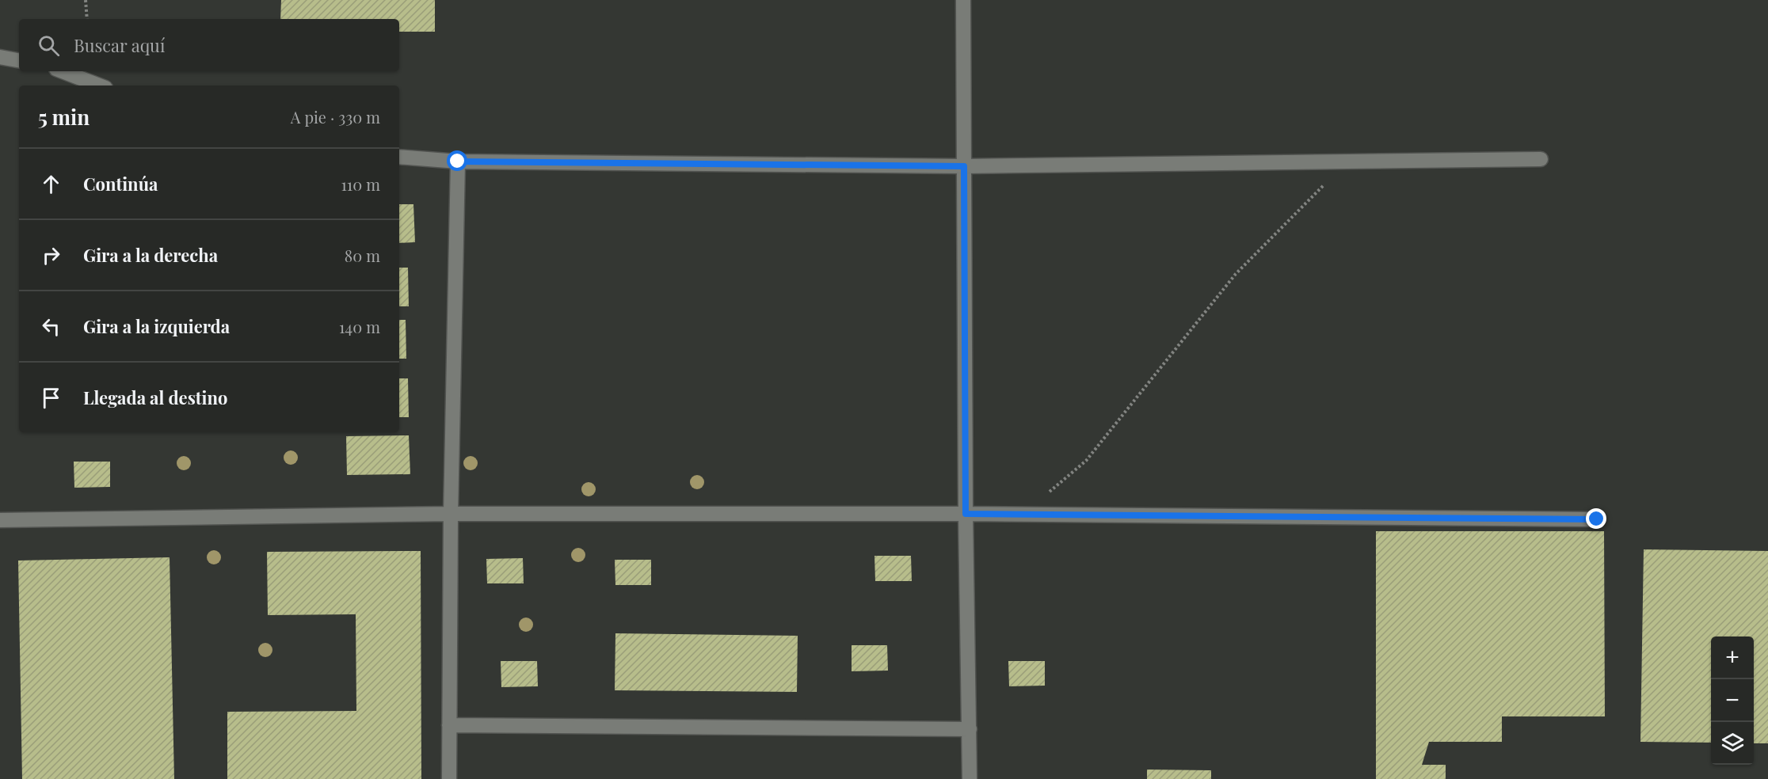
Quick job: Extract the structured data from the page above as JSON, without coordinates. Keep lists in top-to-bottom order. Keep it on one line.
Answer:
{"page":{"search":"Buscar aquí","heading":["5 min","A pie · 330 m"],"list":[["Continúa","110 m"],["Gira a la derecha","80 m"],["Gira a la izquierda","140 m"],"Llegada al destino"],"map_buttons":["+","−"]}}
